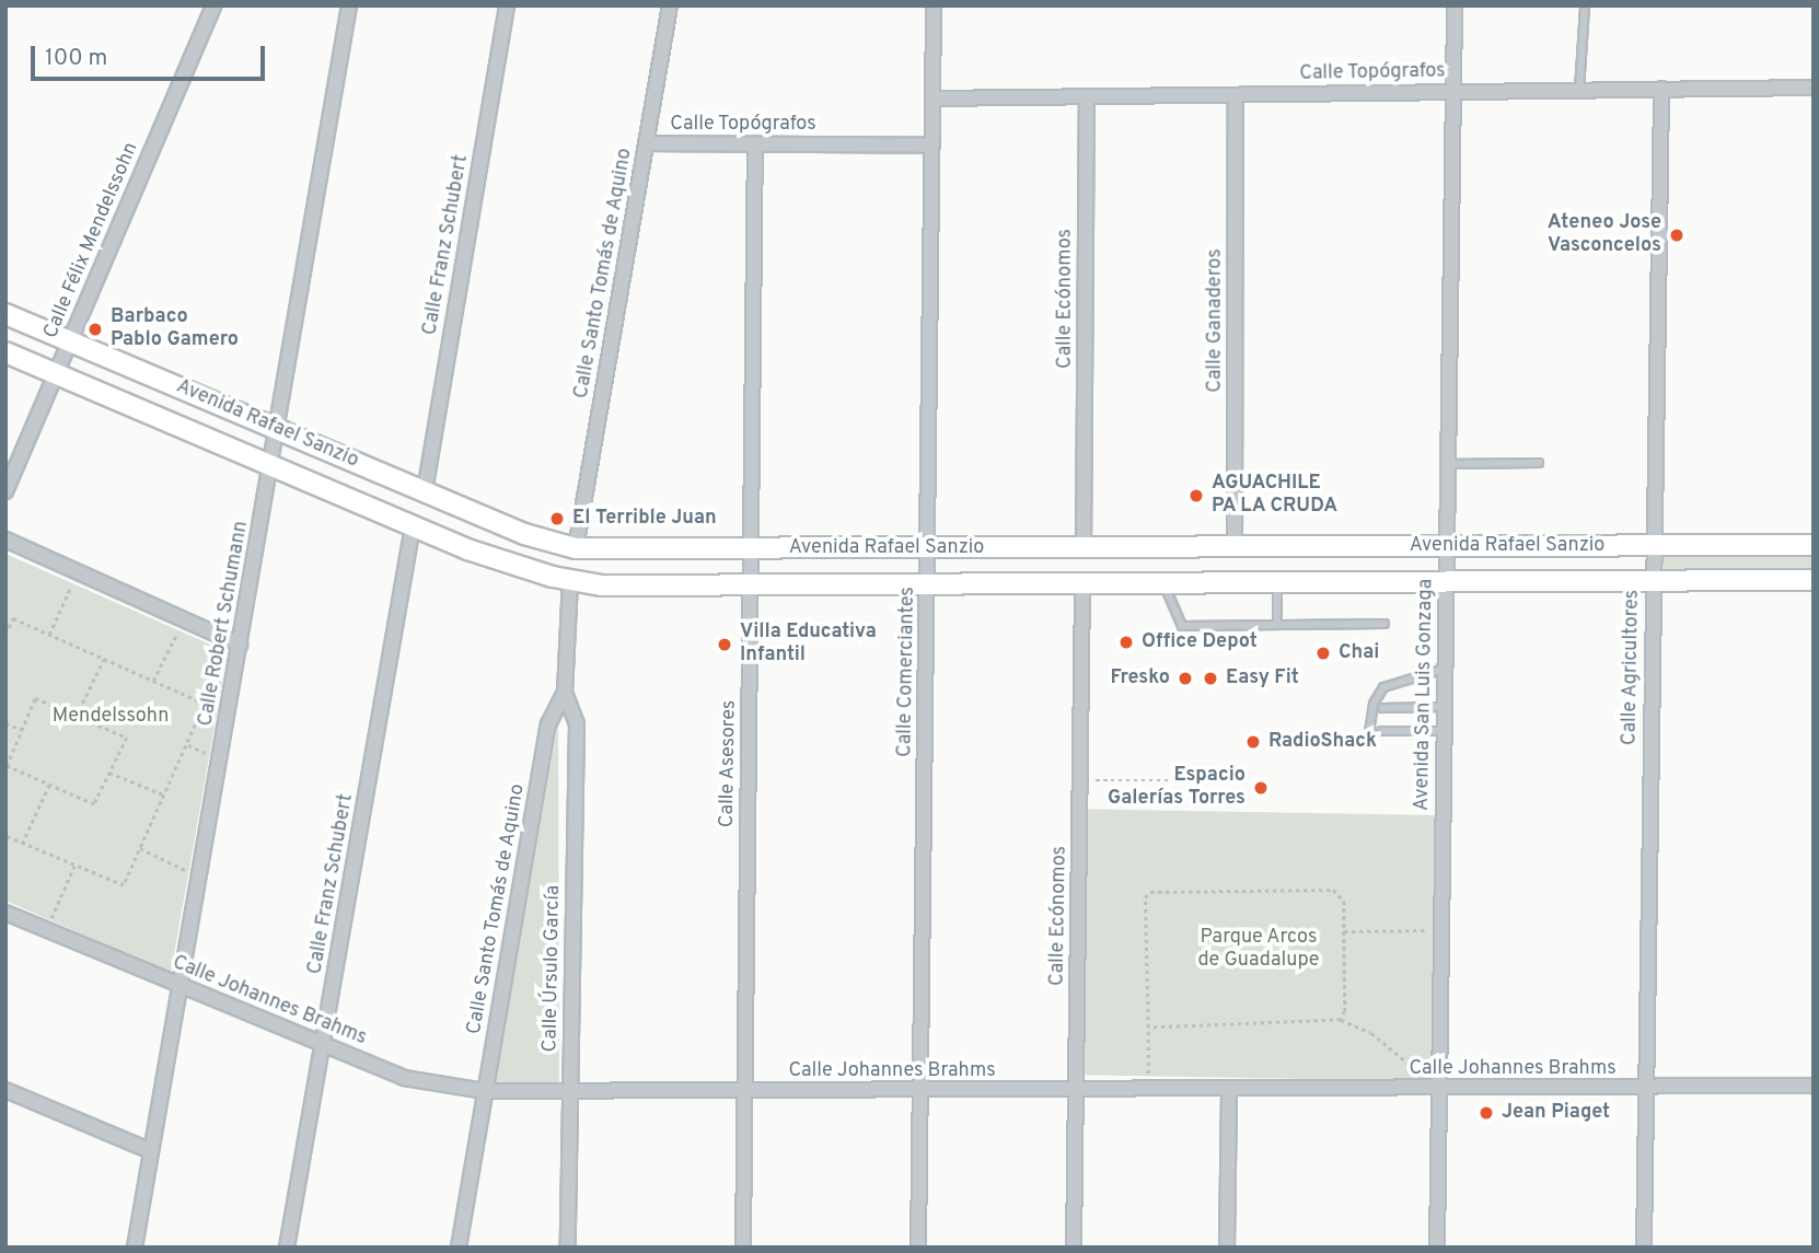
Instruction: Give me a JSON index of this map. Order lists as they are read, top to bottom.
{
  "streets": {
    "main road": ["Avenida Rafael Sanzio"],
    "street": [
      "Calle Topógrafos",
      "Calle Félix Mendelssohn",
      "Calle Franz Schubert",
      "Calle Santo Tomás de Aquino",
      "Calle Ecónomos",
      "Calle Ganaderos",
      "Calle Robert Schumann",
      "Calle Agricultores",
      "Calle Comerciantes",
      "Avenida San Luis Gonzaga",
      "Calle Asesores",
      "Calle Úrsulo García",
      "Calle Johannes Brahms"
    ]
  },
  "crossings": [
    ["Calle Topógrafos", "Calle Santo Tomás de Aquino"],
    ["Calle Topógrafos", "Calle Ecónomos"],
    ["Calle Topógrafos", "Calle Ganaderos"],
    ["Calle Topógrafos", "Calle Agricultores"],
    ["Calle Topógrafos", "Calle Comerciantes"],
    ["Calle Topógrafos", "Avenida San Luis Gonzaga"],
    ["Calle Topógrafos", "Calle Asesores"],
    ["Calle Félix Mendelssohn", "Avenida Rafael Sanzio"],
    ["Calle Franz Schubert", "Avenida Rafael Sanzio"],
    ["Calle Franz Schubert", "Calle Johannes Brahms"],
    ["Calle Santo Tomás de Aquino", "Avenida Rafael Sanzio"],
    ["Calle Santo Tomás de Aquino", "Calle Úrsulo García"],
    ["Calle Santo Tomás de Aquino", "Calle Johannes Brahms"],
    ["Calle Ecónomos", "Avenida Rafael Sanzio"],
    ["Calle Ecónomos", "Calle Johannes Brahms"],
    ["Calle Ganaderos", "Avenida Rafael Sanzio"],
    ["Avenida Rafael Sanzio", "Calle Robert Schumann"],
    ["Avenida Rafael Sanzio", "Calle Agricultores"],
    ["Avenida Rafael Sanzio", "Calle Comerciantes"],
    ["Avenida Rafael Sanzio", "Avenida San Luis Gonzaga"],
    ["Avenida Rafael Sanzio", "Calle Asesores"],
    ["Calle Robert Schumann", "Calle Johannes Brahms"],
    ["Calle Agricultores", "Calle Johannes Brahms"],
    ["Calle Comerciantes", "Calle Johannes Brahms"],
    ["Avenida San Luis Gonzaga", "Calle Johannes Brahms"],
    ["Calle Asesores", "Calle Johannes Brahms"],
    ["Calle Úrsulo García", "Calle Johannes Brahms"]
  ],
  "parks": ["Mendelssohn", "Parque Arcos de Guadalupe"],
  "places": [
    "Ateneo Jose Vasconcelos",
    "Barbaco Pablo Gamero",
    "AGUACHILE PA LA CRUDA",
    "El Terrible Juan",
    "Office Depot",
    "Villa Educativa Infantil",
    "Chai",
    "Fresko",
    "Easy Fit",
    "RadioShack",
    "Espacio Galerías Torres",
    "Jean Piaget"
  ],
  "scale_bar": "100 m"
}
